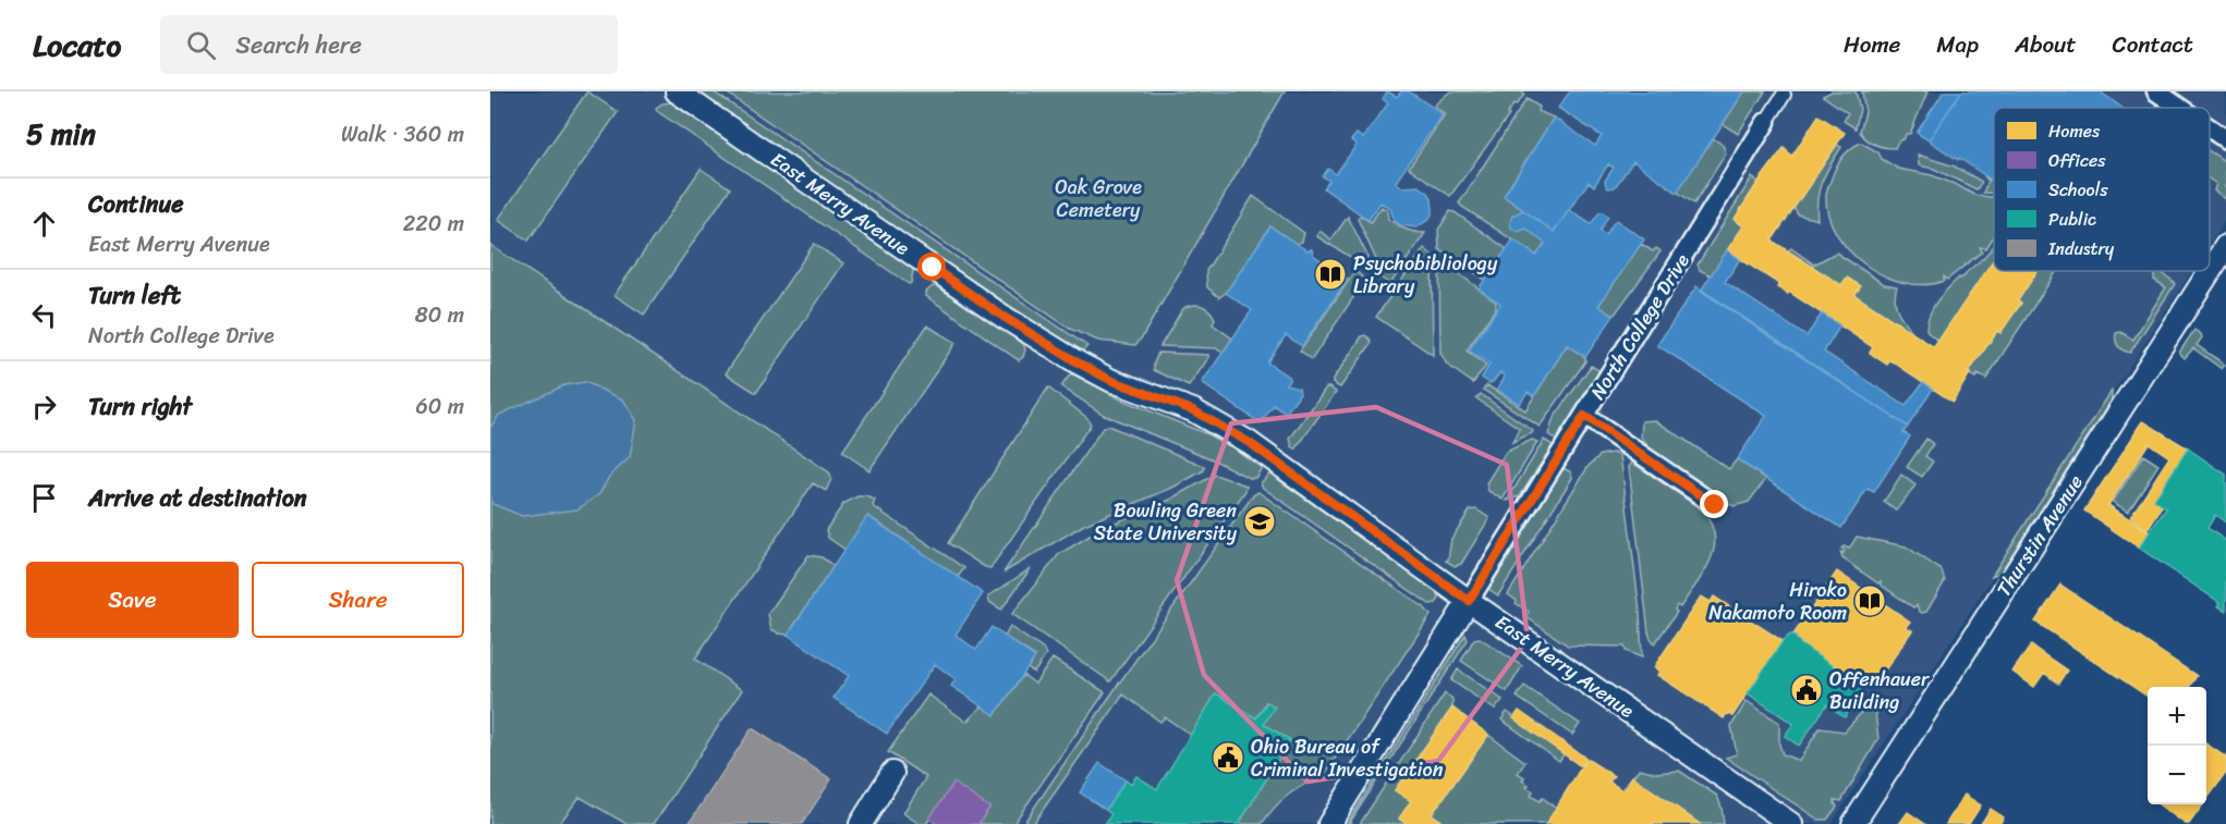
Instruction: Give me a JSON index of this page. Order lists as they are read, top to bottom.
{
  "streets": {
    "street": ["East Merry Avenue", "North College Drive", "Thurstin Avenue"]
  },
  "crossings": [
    ["East Merry Avenue", "North College Drive"]
  ],
  "parks": ["Oak Grove Cemetery"],
  "places": {
    "library": ["Psychobibliology Library", "Hiroko Nakamoto Room"],
    "school or university": ["Bowling Green State University"],
    "public building": ["Offenhauer Building", "Ohio Bureau of Criminal Investigation"]
  },
  "legend": [
    "Homes",
    "Offices",
    "Schools",
    "Public",
    "Industry"
  ],
  "page": {
    "header": "Locato",
    "search": "Search here",
    "nav": [
      "Home",
      "Map",
      "About",
      "Contact"
    ],
    "heading": ["5 min", "Walk · 360 m"],
    "list": [
      ["Continue", "East Merry Avenue", "220 m"],
      ["Turn left", "North College Drive", "80 m"],
      ["Turn right", "60 m"],
      "Arrive at destination"
    ],
    "buttons": ["Save", "Share"],
    "map_buttons": ["+", "−"]
  }
}
